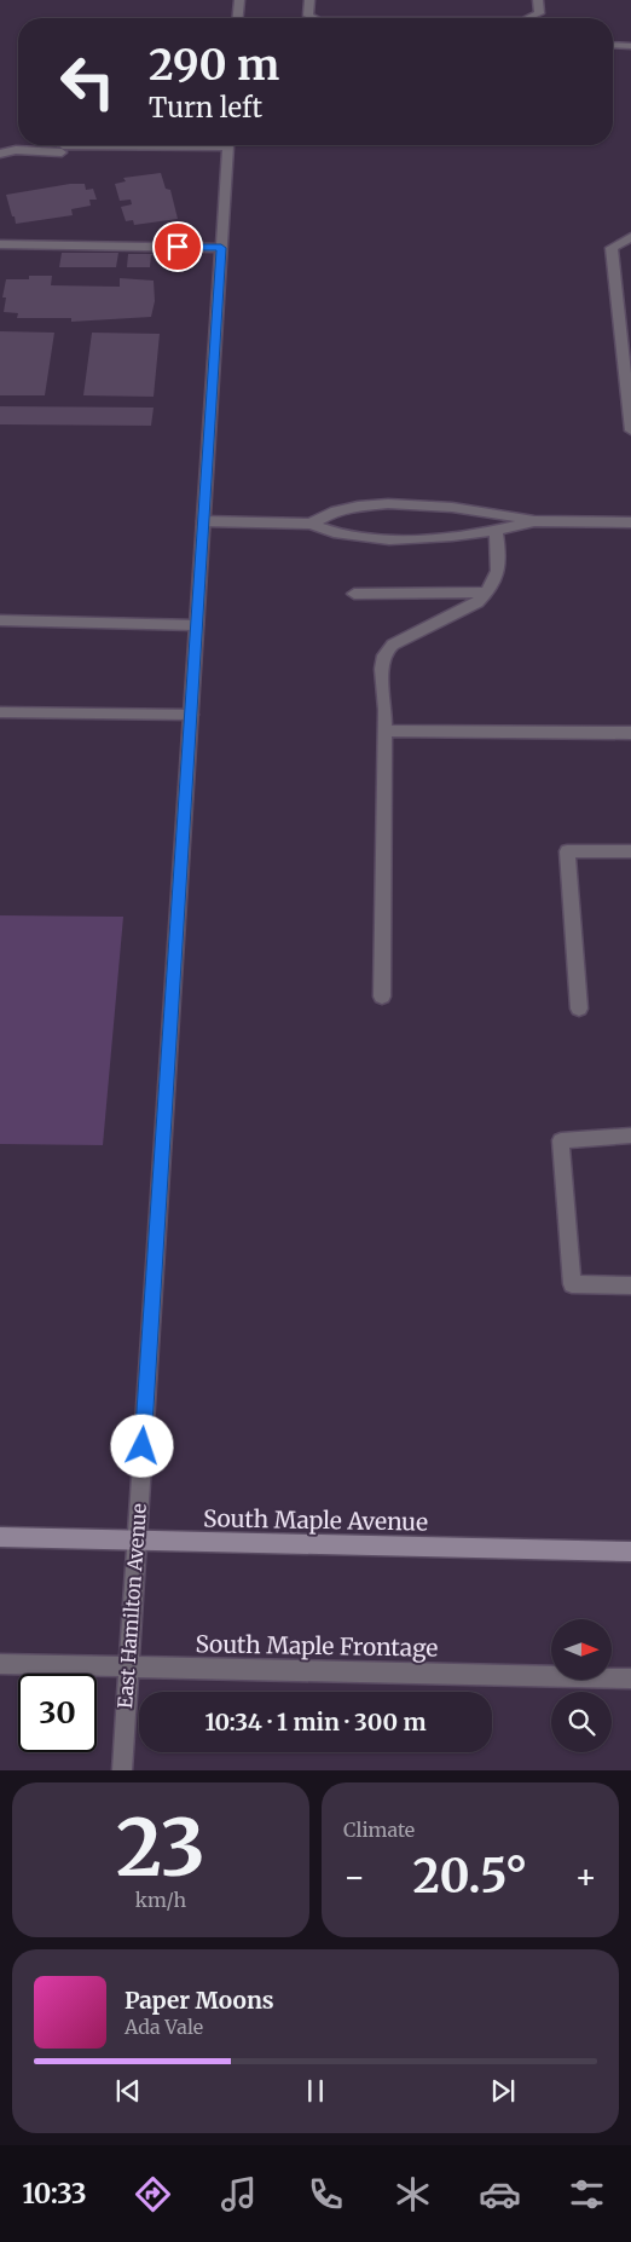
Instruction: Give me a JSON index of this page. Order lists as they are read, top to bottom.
{
  "streets": {
    "main road": ["South Maple Avenue"],
    "street": ["East Hamilton Avenue", "South Maple Frontage"]
  },
  "crossings": [
    ["South Maple Avenue", "East Hamilton Avenue"],
    ["East Hamilton Avenue", "South Maple Frontage"]
  ],
  "north": "right",
  "page": {
    "turn": ["290 m", "Turn left"],
    "limit": "30",
    "trip": "10:34 · 1 min · 300 m",
    "tile": [
      ["23", "km/h"],
      "Climate"
    ],
    "heat": ["−", "20.5°", "+"],
    "song": ["Paper Moons", "Ada Vale"],
    "tabs": "10:33"
  }
}
